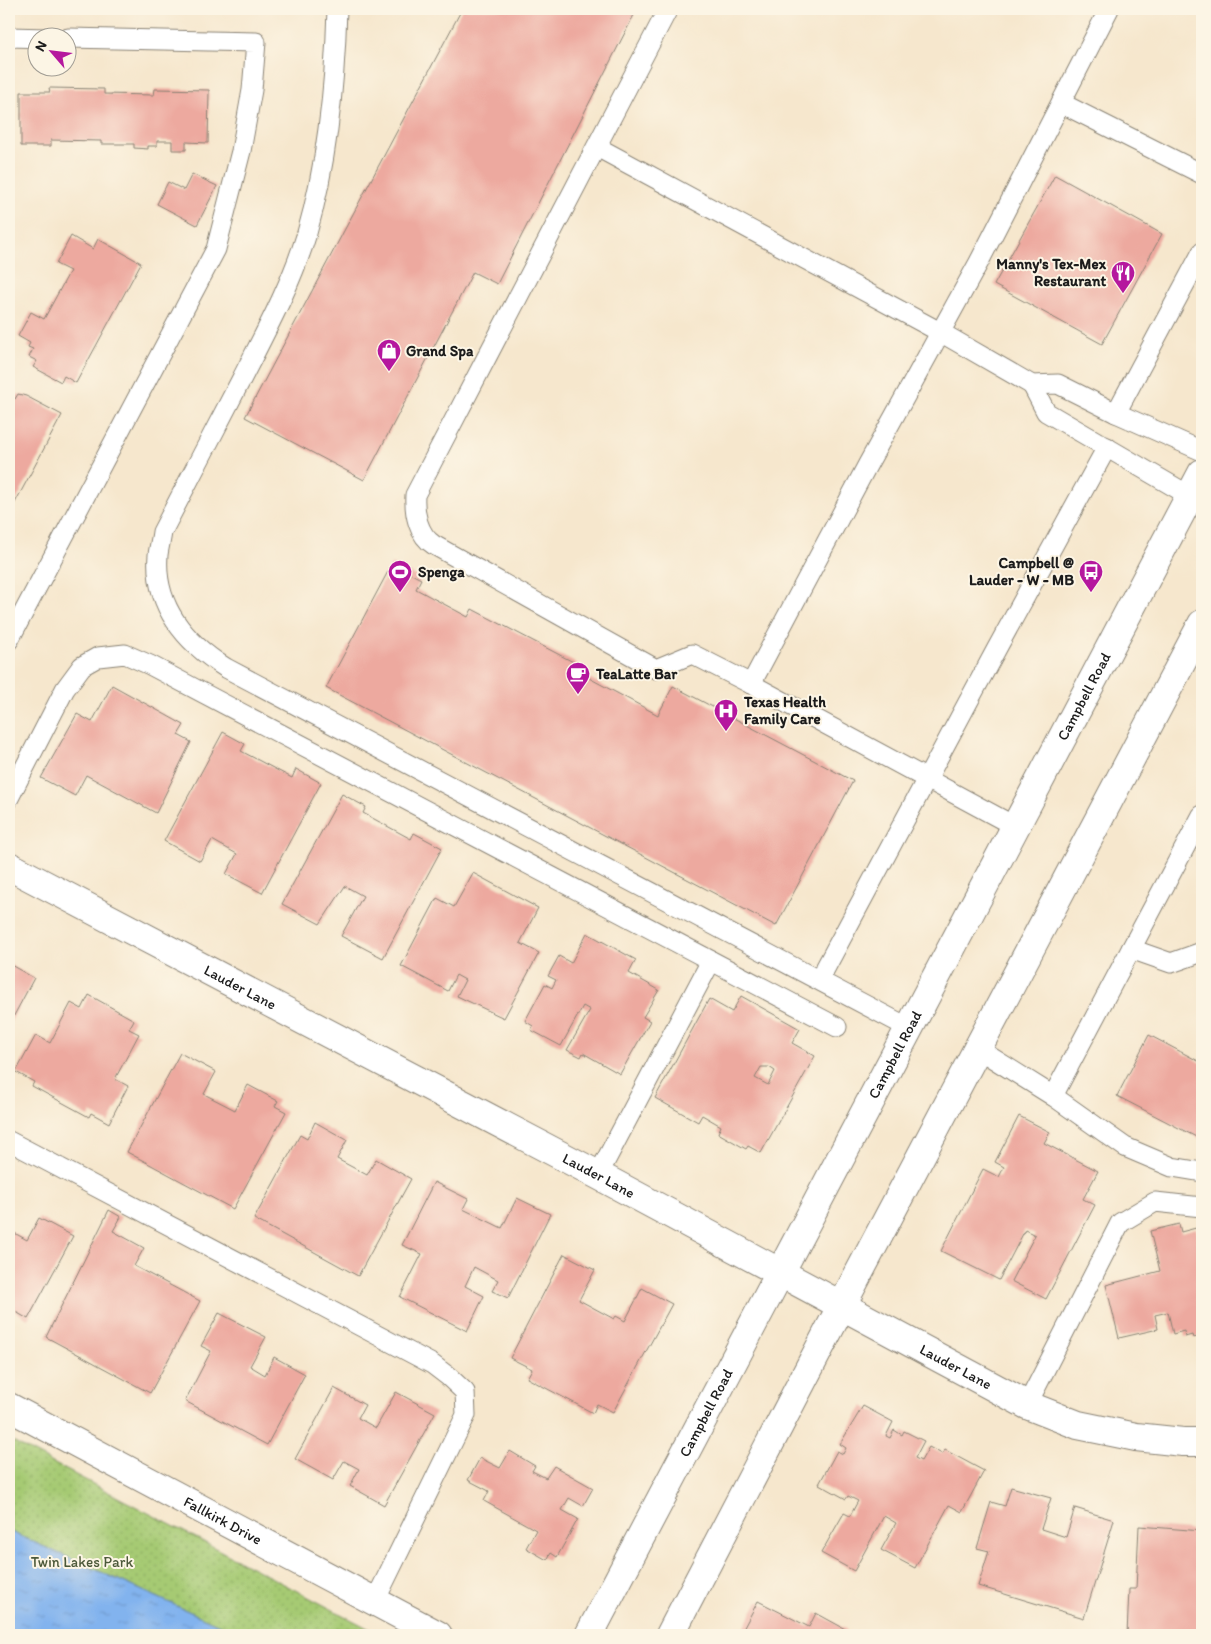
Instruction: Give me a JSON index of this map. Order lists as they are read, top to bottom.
{
  "streets": {
    "main road": ["Campbell Road", "Lauder Lane", "Fallkirk Drive"]
  },
  "crossings": [
    ["Campbell Road", "Lauder Lane"]
  ],
  "parks": ["Twin Lakes Park"],
  "places": {
    "restaurant": ["Manny's Tex-Mex Restaurant"],
    "shop": ["Grand Spa"],
    "sports": ["Spenga"],
    "bus stop": ["Campbell @ Lauder - W - MB"],
    "cafe": ["TeaLatte Bar"],
    "hospital": ["Texas Health Family Care"]
  },
  "north": "top left"
}
